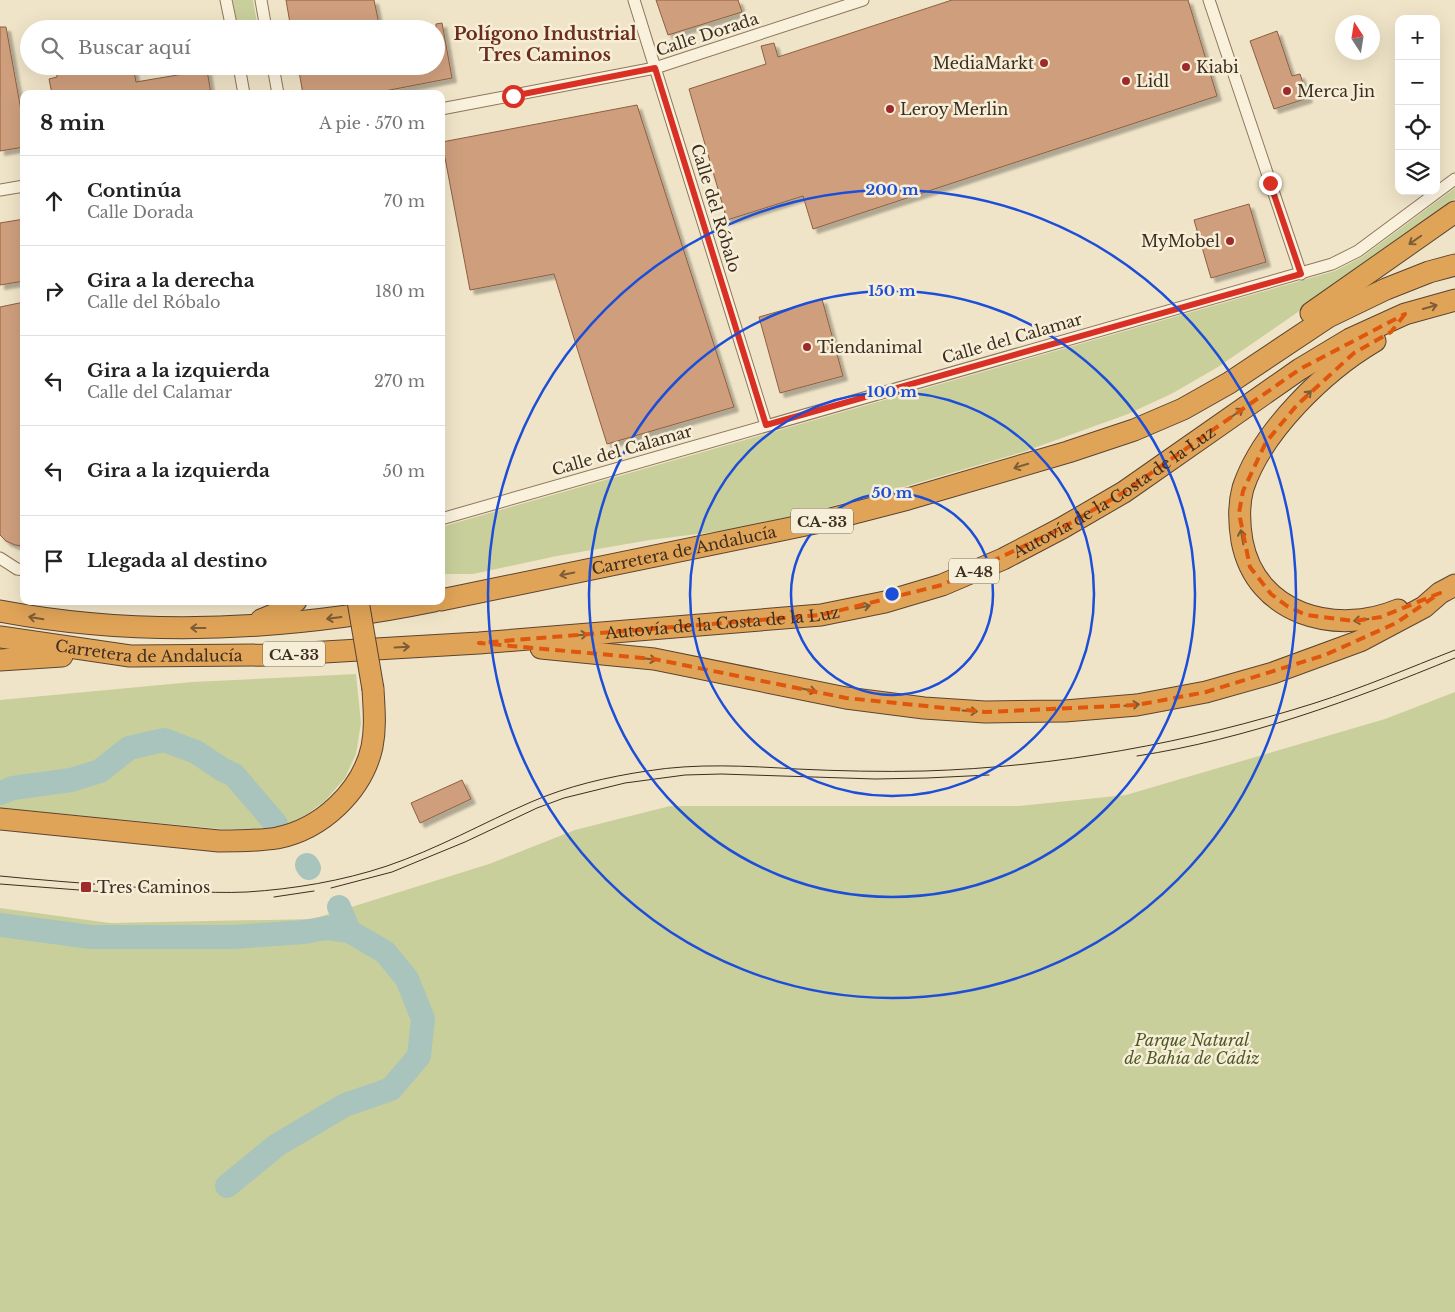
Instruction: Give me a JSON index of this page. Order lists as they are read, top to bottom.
{
  "streets": {
    "highway": [
      "Autovía de la Costa de la Luz",
      "CA-33",
      "Carretera de Andalucía",
      "A-48"
    ],
    "street": ["Calle Dorada", "Calle del Róbalo", "Calle del Calamar"]
  },
  "crossings": [
    ["Calle Dorada", "Calle del Róbalo"],
    ["Calle del Róbalo", "Calle del Calamar"],
    ["Autovía de la Costa de la Luz", "Carretera de Andalucía"]
  ],
  "districts": ["Polígono Industrial Tres Caminos"],
  "parks": ["Parque Natural de Bahía de Cádiz"],
  "places": {
    "other": [
      "MediaMarkt",
      "Kiabi",
      "Lidl",
      "Merca Jin",
      "Leroy Merlin",
      "MyMobel",
      "Tiendanimal"
    ],
    "transit": ["Tres Caminos"]
  },
  "north": "top",
  "page": {
    "map_buttons": ["+", "−"],
    "search": "Buscar aquí",
    "heading": ["8 min", "A pie · 570 m"],
    "list": [
      ["Continúa", "Calle Dorada", "70 m"],
      ["Gira a la derecha", "Calle del Róbalo", "180 m"],
      ["Gira a la izquierda", "Calle del Calamar", "270 m"],
      ["Gira a la izquierda", "50 m"],
      "Llegada al destino"
    ]
  },
  "rings": [
    "200 m",
    "150 m",
    "100 m",
    "50 m"
  ]
}
